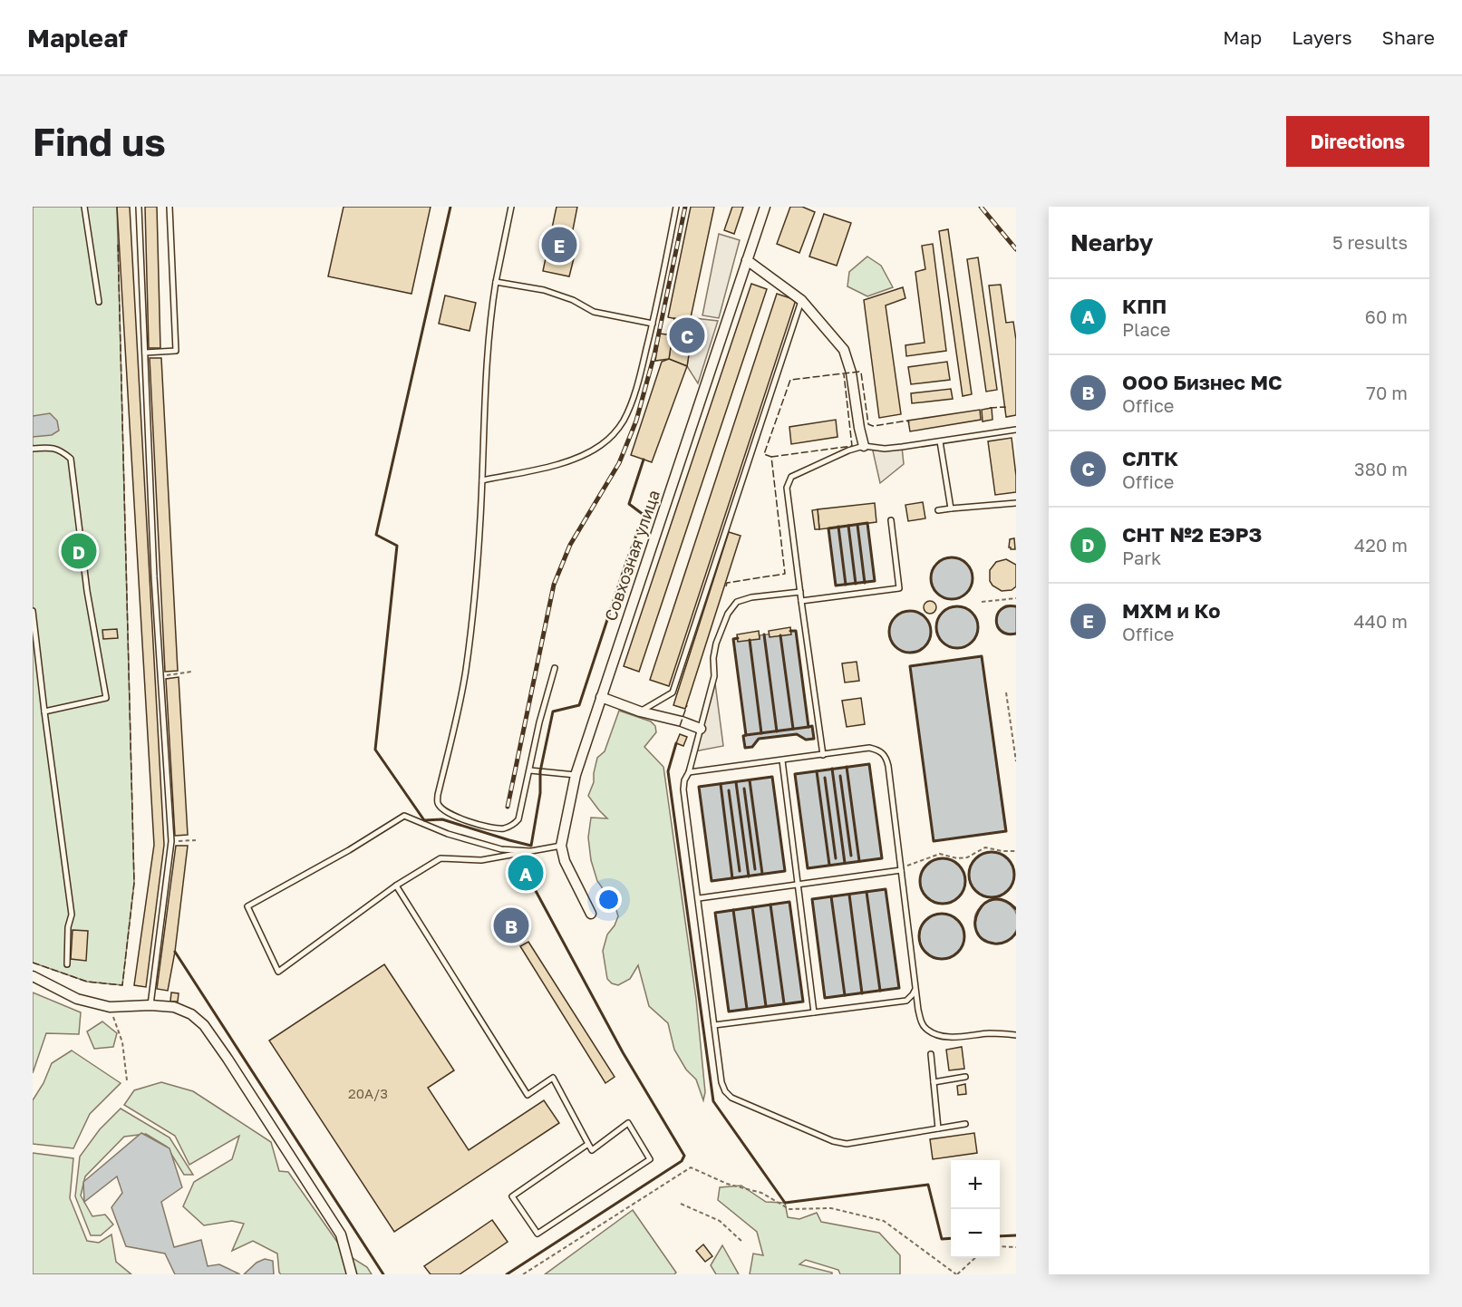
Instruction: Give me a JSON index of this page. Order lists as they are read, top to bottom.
{
  "streets": {
    "street": ["Совхозная улица"]
  },
  "house_numbers": ["20А/3"],
  "page": {
    "header": "Mapleaf",
    "nav": ["Map", "Layers", "Share"],
    "buttons": "Directions",
    "title": "Find us",
    "heading": ["Nearby", "5 results"],
    "pins": [
      "E",
      "C",
      "D",
      "A",
      "B"
    ],
    "list": [
      {
        "mark": "A",
        "name": "КПП",
        "note": "Place",
        "value": "60 m"
      },
      {
        "mark": "B",
        "name": "ООО Бизнес МС",
        "note": "Office",
        "value": "70 m"
      },
      {
        "mark": "C",
        "name": "СЛТК",
        "note": "Office",
        "value": "380 m"
      },
      {
        "mark": "D",
        "name": "СНТ №2 ЕЭРЗ",
        "note": "Park",
        "value": "420 m"
      },
      {
        "mark": "E",
        "name": "МХМ и Ко",
        "note": "Office",
        "value": "440 m"
      }
    ],
    "map_buttons": ["+", "−"]
  }
}
